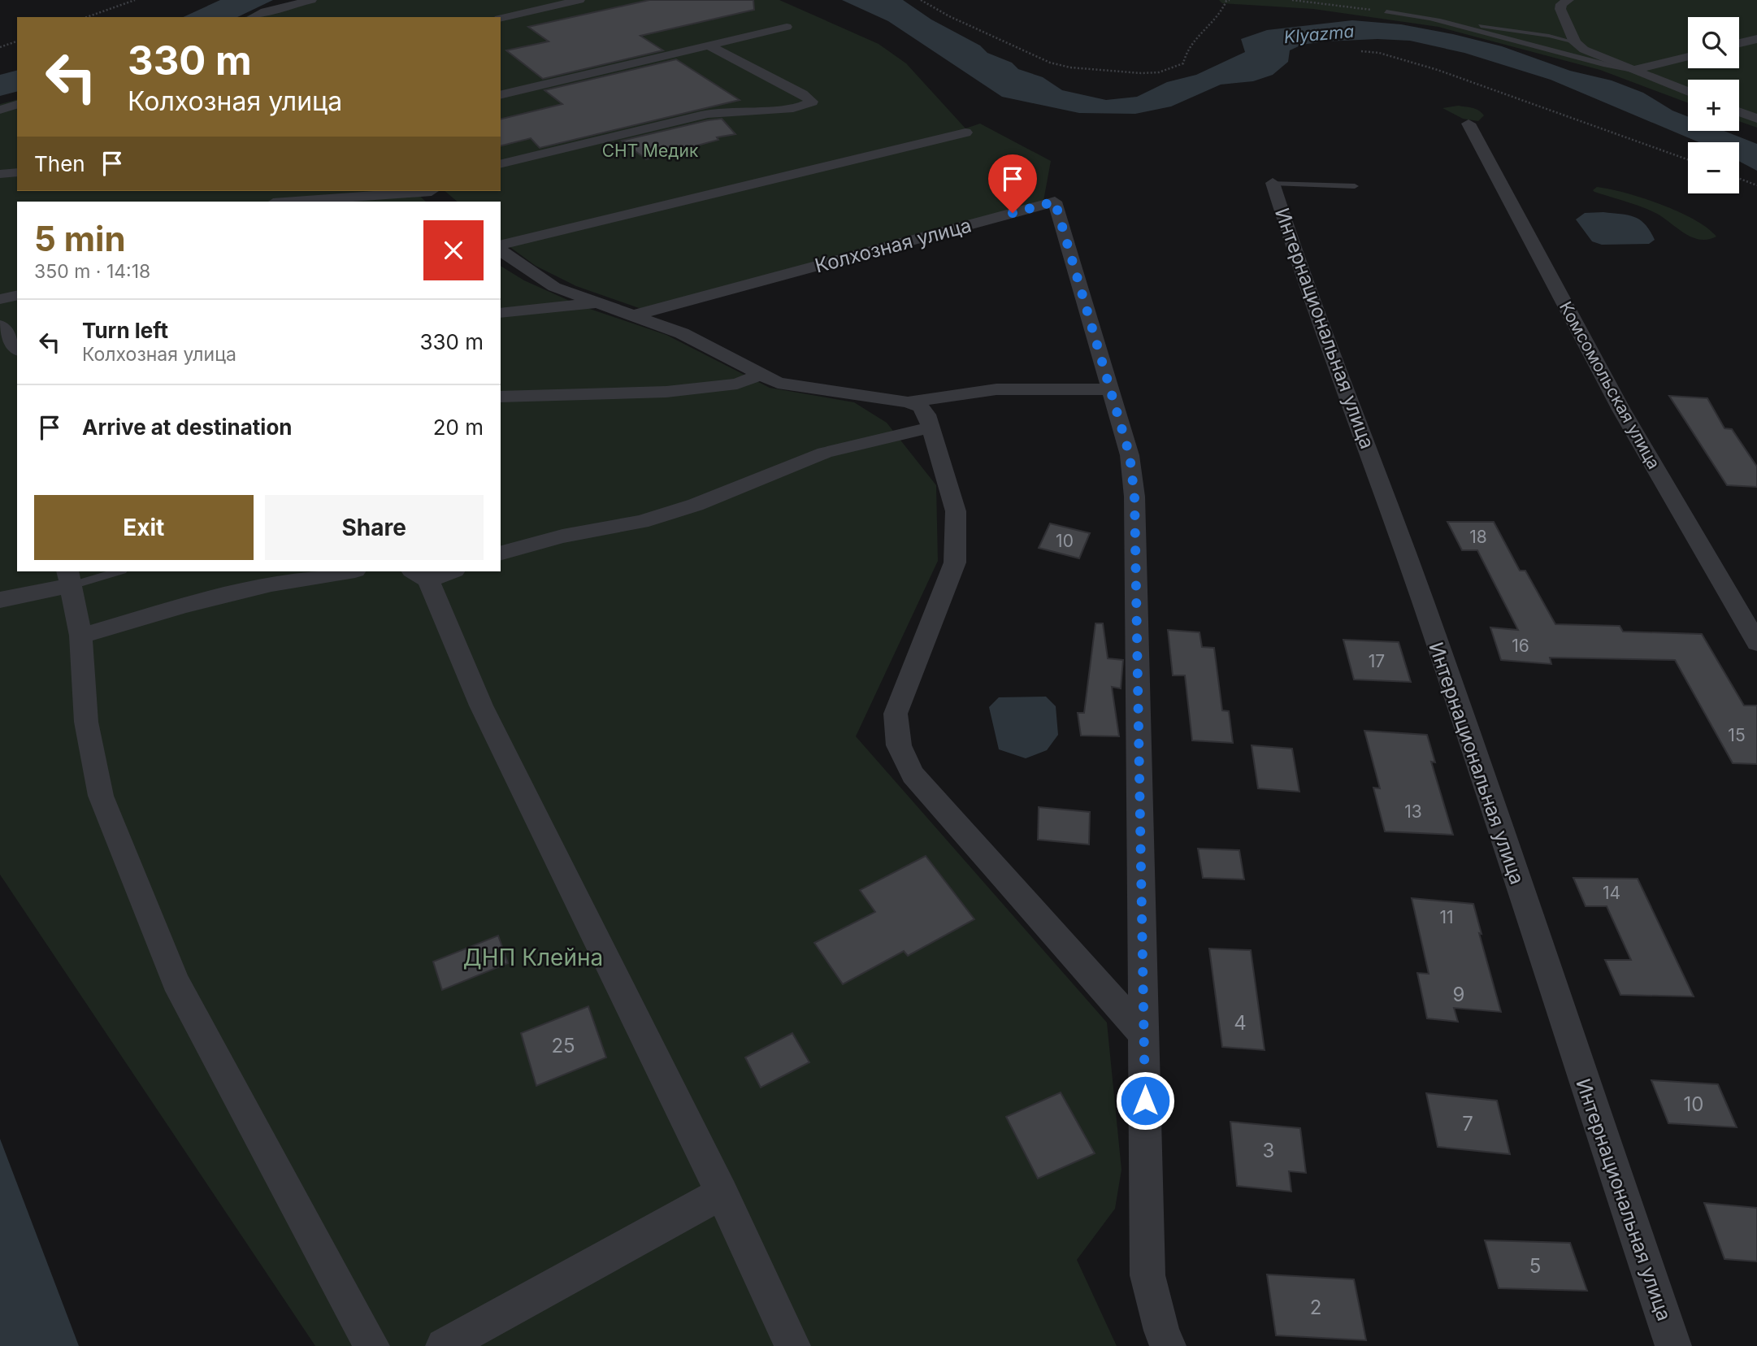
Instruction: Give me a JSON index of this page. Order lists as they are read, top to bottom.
{
  "streets": {
    "street": ["Колхозная улица", "Интернациональная улица", "Комсомольская улица"]
  },
  "water": ["Klyazma"],
  "parks": ["СНТ Медик", "ДНП Клейна"],
  "house_numbers": [
    "18",
    "10",
    "16",
    "17",
    "15",
    "13",
    "14",
    "11",
    "9",
    "4",
    "25",
    "10",
    "7",
    "3",
    "5",
    "2"
  ],
  "page": {
    "map_buttons": ["+", "−"],
    "turn": ["330 m", "Колхозная улица"],
    "then": "Then",
    "heading": ["5 min", "350 m · 14:18"],
    "list": [
      {
        "name": "Turn left",
        "note": "Колхозная улица",
        "value": "330 m"
      },
      {
        "name": "Arrive at destination",
        "value": "20 m"
      }
    ],
    "buttons": ["Exit", "Share"]
  }
}
